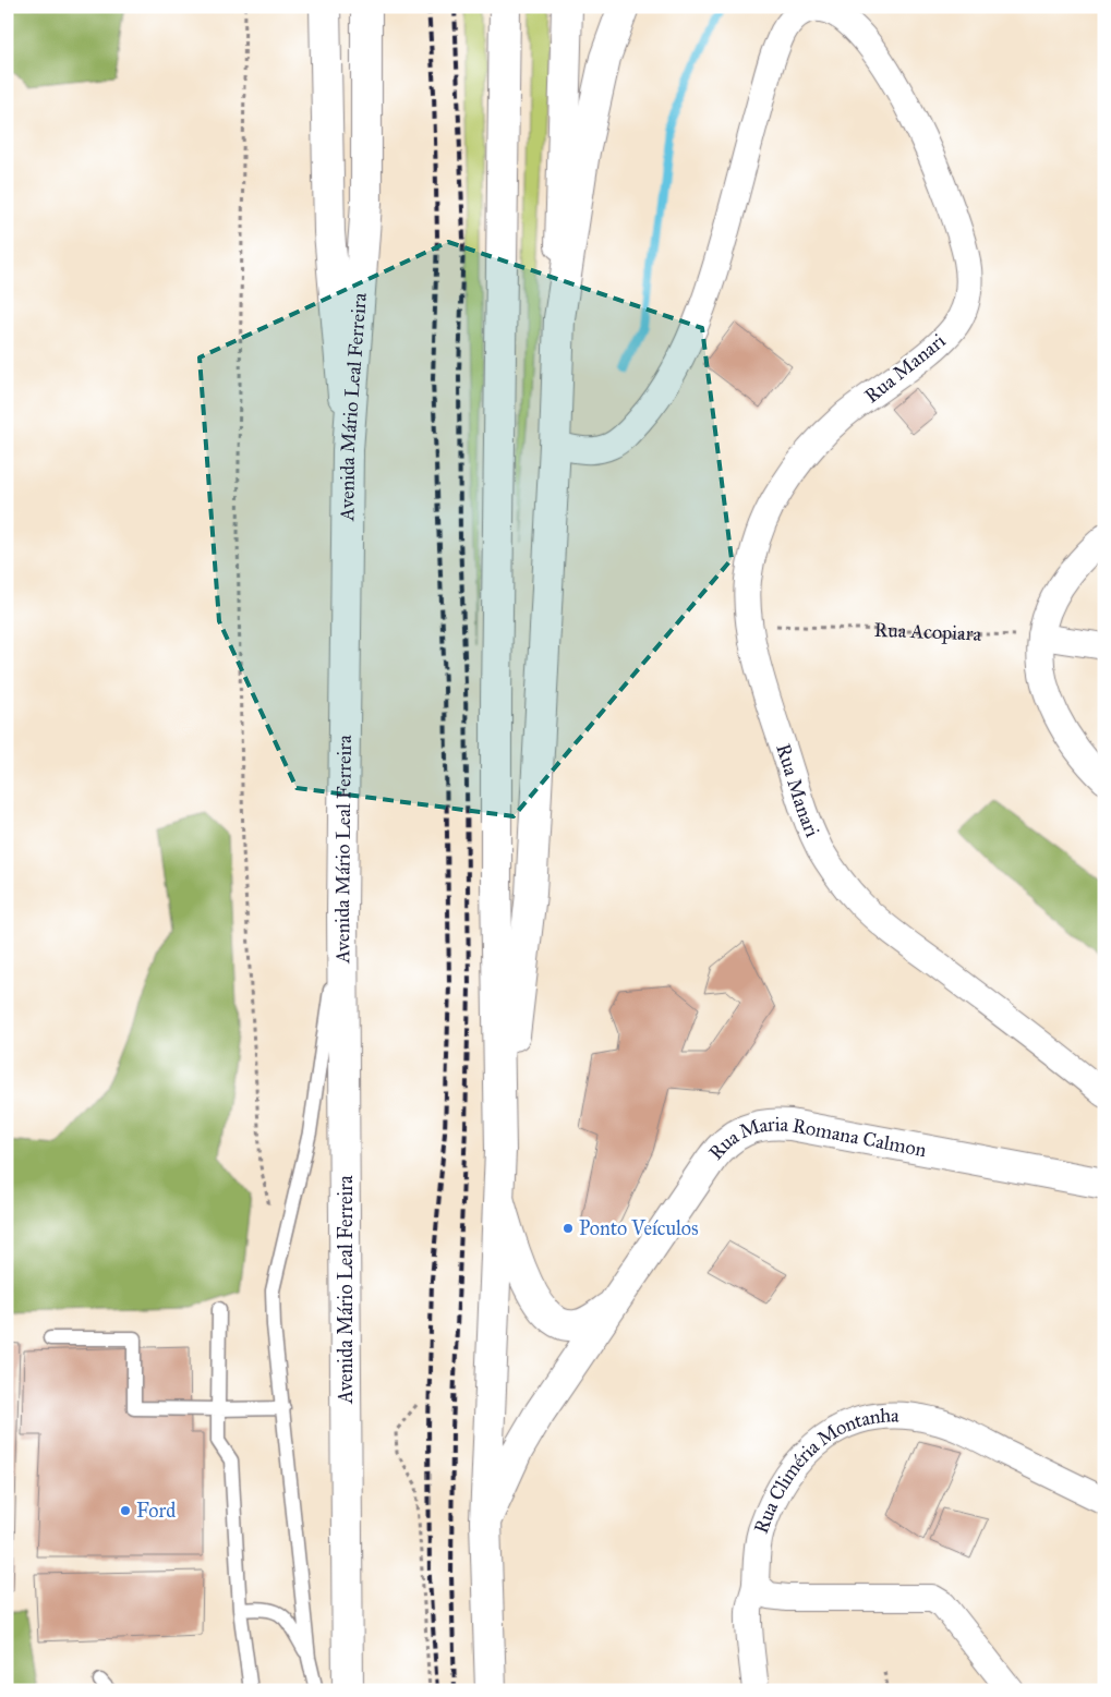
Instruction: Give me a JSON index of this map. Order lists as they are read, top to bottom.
{
  "streets": {
    "main road": ["Avenida Mário Leal Ferreira", "Rua Maria Romana Calmon"],
    "street": ["Rua Manari", "Rua Climéria Montanha"],
    "path": ["Rua Acopiara"]
  },
  "crossings": [
    ["Rua Manari", "Rua Acopiara"]
  ],
  "places": ["Ponto Veículos", "Ford"]
}
